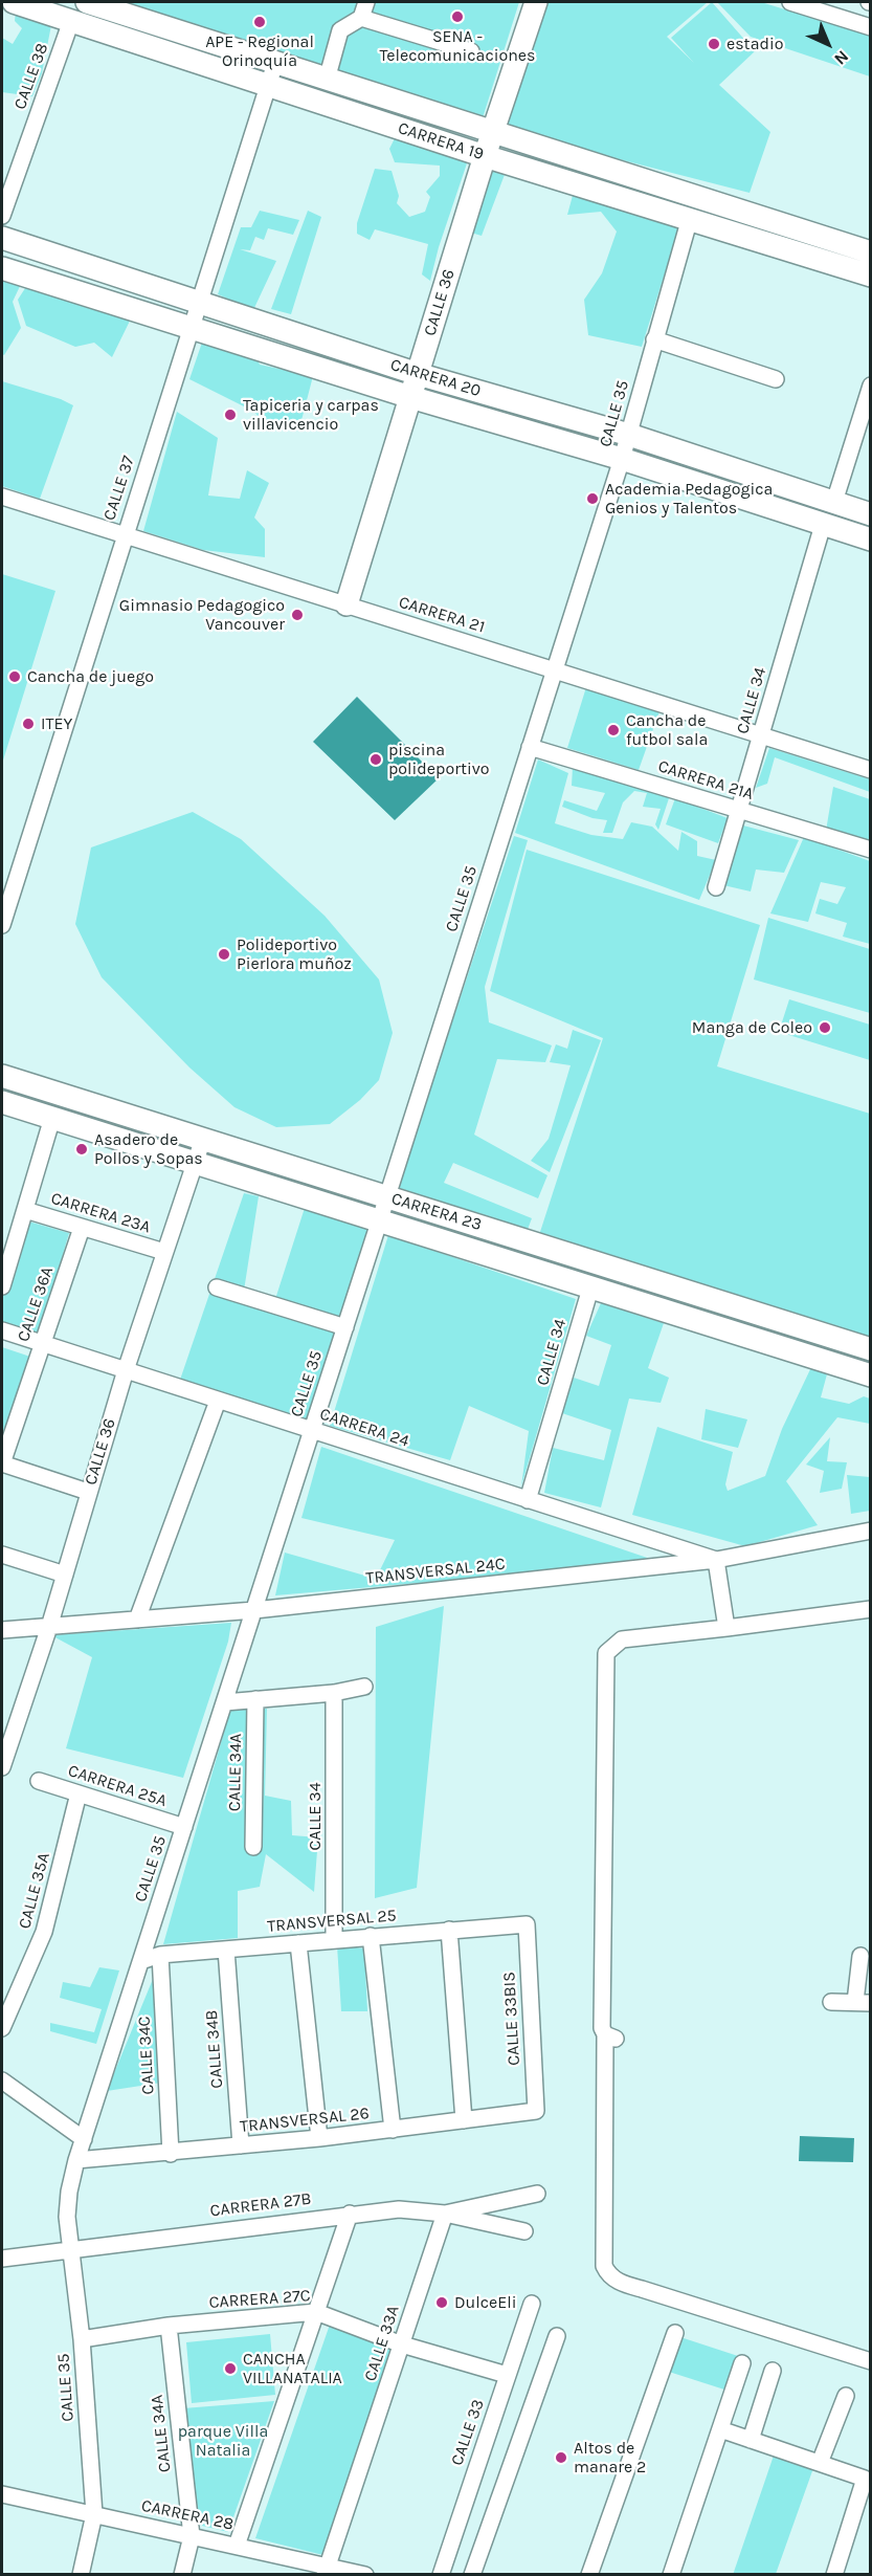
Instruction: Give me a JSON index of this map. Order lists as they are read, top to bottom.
{
  "streets": {
    "main road": [
      "CARRERA 19",
      "CALLE 36",
      "CARRERA 20",
      "CARRERA 23"
    ],
    "street": [
      "CALLE 38",
      "CALLE 35",
      "CALLE 37",
      "CARRERA 21",
      "CALLE 34",
      "CARRERA 21A",
      "CARRERA 23A",
      "CALLE 36A",
      "CARRERA 24",
      "TRANSVERSAL 24C",
      "CALLE 34A",
      "CARRERA 25A",
      "CALLE 35A",
      "TRANSVERSAL 25",
      "CALLE 33BIS",
      "CALLE 34B",
      "CALLE 34C",
      "TRANSVERSAL 26",
      "CARRERA 27B",
      "CARRERA 27C",
      "CALLE 33A",
      "CALLE 33",
      "CARRERA 28"
    ]
  },
  "crossings": [
    ["CALLE 38", "CARRERA 19"],
    ["CARRERA 19", "CALLE 36"],
    ["CARRERA 19", "CALLE 35"],
    ["CARRERA 19", "CALLE 37"],
    ["CALLE 36", "CARRERA 20"],
    ["CALLE 36", "CARRERA 21"],
    ["CALLE 36", "CARRERA 23"],
    ["CALLE 36", "CARRERA 23A"],
    ["CALLE 36", "CARRERA 24"],
    ["CALLE 36", "TRANSVERSAL 24C"],
    ["CARRERA 20", "CALLE 35"],
    ["CARRERA 20", "CALLE 37"],
    ["CARRERA 20", "CALLE 34"],
    ["CALLE 35", "CARRERA 21"],
    ["CALLE 35", "CARRERA 21A"],
    ["CALLE 35", "CARRERA 23"],
    ["CALLE 35", "CARRERA 24"],
    ["CALLE 35", "TRANSVERSAL 24C"],
    ["CALLE 35", "CARRERA 25A"],
    ["CALLE 35", "TRANSVERSAL 25"],
    ["CALLE 35", "TRANSVERSAL 26"],
    ["CALLE 35", "CARRERA 27B"],
    ["CALLE 35", "CARRERA 27C"],
    ["CALLE 35", "CARRERA 28"],
    ["CALLE 37", "CARRERA 21"],
    ["CARRERA 21", "CALLE 34"],
    ["CALLE 34", "CARRERA 21A"],
    ["CALLE 34", "CARRERA 23"],
    ["CALLE 34", "CARRERA 24"],
    ["CALLE 34", "TRANSVERSAL 25"],
    ["CARRERA 23A", "CALLE 36A"],
    ["CALLE 36A", "CARRERA 24"],
    ["CARRERA 24", "TRANSVERSAL 24C"],
    ["CALLE 34A", "CARRERA 27C"],
    ["CALLE 34A", "CARRERA 28"],
    ["CARRERA 25A", "CALLE 35A"],
    ["TRANSVERSAL 25", "CALLE 33BIS"],
    ["TRANSVERSAL 25", "CALLE 34B"],
    ["TRANSVERSAL 25", "CALLE 34C"],
    ["CALLE 33BIS", "TRANSVERSAL 26"],
    ["CALLE 34B", "TRANSVERSAL 26"],
    ["CALLE 34C", "TRANSVERSAL 26"],
    ["CARRERA 27B", "CALLE 33A"],
    ["CARRERA 27C", "CALLE 33A"],
    ["CARRERA 27C", "CALLE 33"],
    ["CALLE 33A", "CARRERA 28"]
  ],
  "parks": ["parque Villa Natalia"],
  "places": [
    "SENA - Telecomunicaciones",
    "APE - Regional Orinoquía",
    "estadio",
    "Tapiceria y carpas villavicencio",
    "Academia Pedagogica Genios y Talentos",
    "Gimnasio Pedagogico Vancouver",
    "Cancha de juego",
    "ITEY",
    "Cancha de futbol sala",
    "piscina polideportivo",
    "Polideportivo Pierlora muñoz",
    "Manga de Coleo",
    "Asadero de Pollos y Sopas",
    "DulceEli",
    "CANCHA VILLANATALIA",
    "Altos de manare 2"
  ],
  "north": "bottom right"
}
